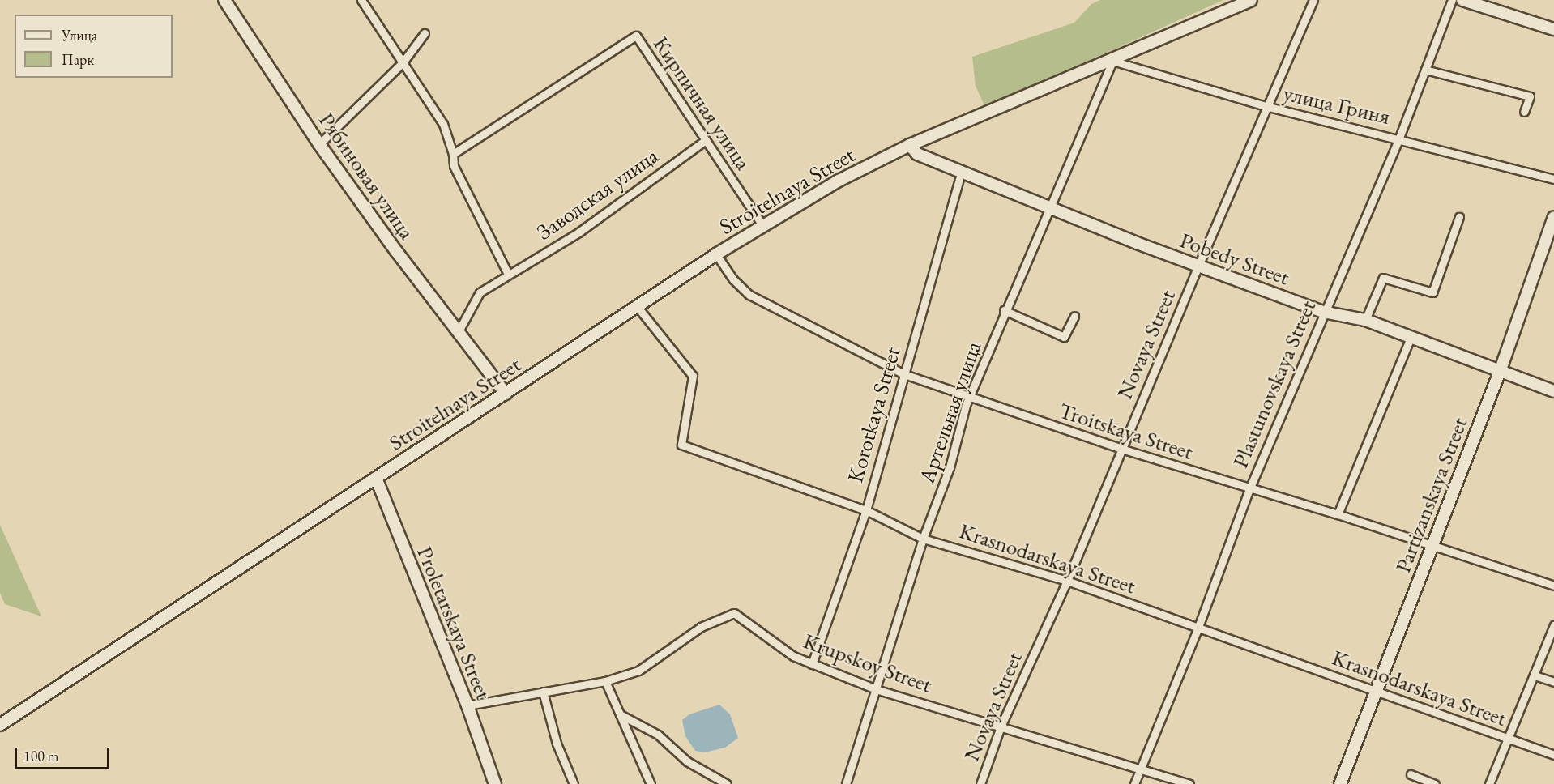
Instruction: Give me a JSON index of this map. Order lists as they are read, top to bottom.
{
  "streets": {
    "street": [
      "Кирпичная улица",
      "улица Гриня",
      "Рябиновая улица",
      "Stroitelnaya Street",
      "Заводская улица",
      "Pobedy Street",
      "Novaya Street",
      "Plastunovskaya Street",
      "Артельная улица",
      "Korotkaya Street",
      "Troitskaya Street",
      "Partizanskaya Street",
      "Krasnodarskaya Street",
      "Proletarskaya Street",
      "Krupskoy Street"
    ]
  },
  "crossings": [
    ["Кирпичная улица", "Stroitelnaya Street"],
    ["Кирпичная улица", "Заводская улица"],
    ["улица Гриня", "Stroitelnaya Street"],
    ["улица Гриня", "Novaya Street"],
    ["улица Гриня", "Plastunovskaya Street"],
    ["улица Гриня", "Артельная улица"],
    ["Рябиновая улица", "Stroitelnaya Street"],
    ["Рябиновая улица", "Заводская улица"],
    ["Stroitelnaya Street", "Pobedy Street"],
    ["Stroitelnaya Street", "Артельная улица"],
    ["Stroitelnaya Street", "Troitskaya Street"],
    ["Stroitelnaya Street", "Krasnodarskaya Street"],
    ["Stroitelnaya Street", "Proletarskaya Street"],
    ["Pobedy Street", "Novaya Street"],
    ["Pobedy Street", "Plastunovskaya Street"],
    ["Pobedy Street", "Артельная улица"],
    ["Pobedy Street", "Korotkaya Street"],
    ["Pobedy Street", "Partizanskaya Street"],
    ["Novaya Street", "Troitskaya Street"],
    ["Novaya Street", "Krasnodarskaya Street"],
    ["Novaya Street", "Krupskoy Street"],
    ["Plastunovskaya Street", "Troitskaya Street"],
    ["Plastunovskaya Street", "Krasnodarskaya Street"],
    ["Plastunovskaya Street", "Krupskoy Street"],
    ["Артельная улица", "Troitskaya Street"],
    ["Артельная улица", "Krasnodarskaya Street"],
    ["Артельная улица", "Krupskoy Street"],
    ["Korotkaya Street", "Troitskaya Street"],
    ["Korotkaya Street", "Krasnodarskaya Street"],
    ["Korotkaya Street", "Krupskoy Street"],
    ["Troitskaya Street", "Partizanskaya Street"],
    ["Partizanskaya Street", "Krasnodarskaya Street"],
    ["Proletarskaya Street", "Krupskoy Street"]
  ],
  "legend": ["Улица", "Парк"],
  "scale_bar": "100 m"
}
